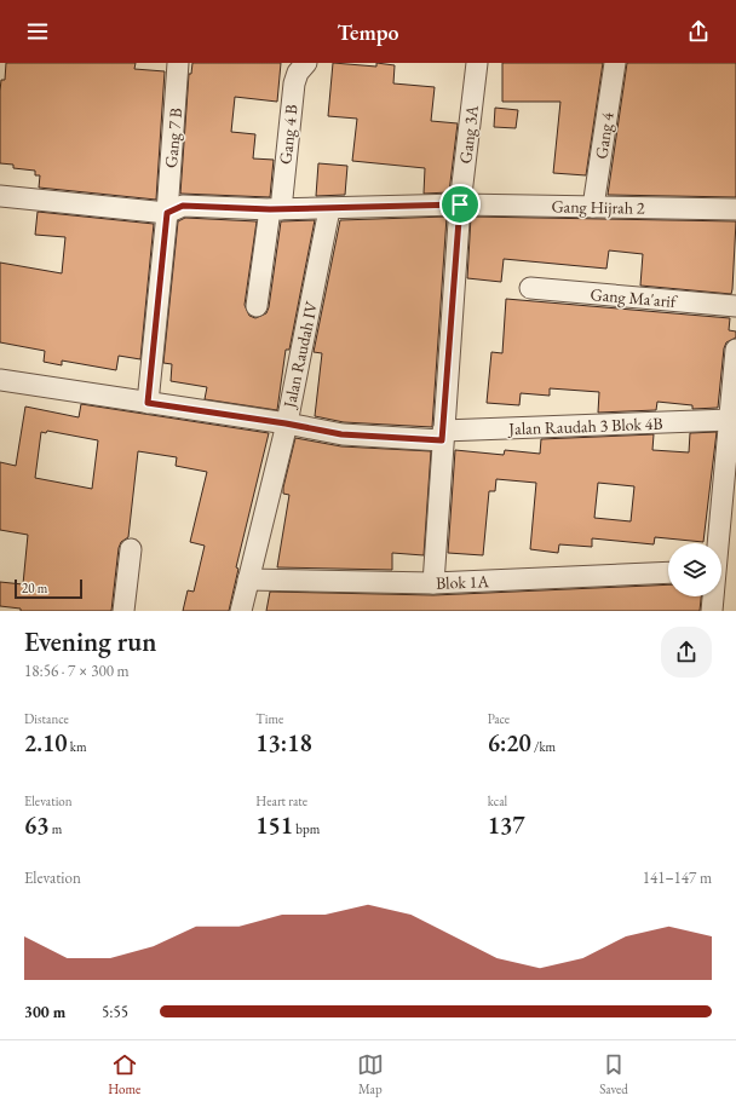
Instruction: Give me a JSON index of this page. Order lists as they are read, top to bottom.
{
  "streets": {
    "street": [
      "Gang 4 B",
      "Gang 3A",
      "Gang 4",
      "Gang 7 B",
      "Gang Hijrah 2",
      "Gang Ma'arif",
      "Jalan Raudah IV",
      "Jalan Raudah 3 Blok 4B",
      "Blok 1A"
    ]
  },
  "crossings": [
    ["Gang 4 B", "Gang Hijrah 2"],
    ["Gang 3A", "Gang Hijrah 2"],
    ["Gang 3A", "Jalan Raudah 3 Blok 4B"],
    ["Gang 3A", "Blok 1A"],
    ["Gang 4", "Gang Hijrah 2"],
    ["Gang 7 B", "Gang Hijrah 2"],
    ["Gang 7 B", "Jalan Raudah 3 Blok 4B"],
    ["Gang Hijrah 2", "Jalan Raudah IV"],
    ["Jalan Raudah IV", "Jalan Raudah 3 Blok 4B"],
    ["Jalan Raudah IV", "Blok 1A"]
  ],
  "scale_bar": "20 m",
  "page": {
    "header": "Tempo",
    "scale": "20 m",
    "heading": ["Evening run", "18:56 · 7 × 300 m"],
    "stats": [
      ["Distance", "2.10 km"],
      ["Time", "13:18"],
      ["Pace", "6:20 /km"],
      ["Elevation", "63 m"],
      ["Heart rate", "151 bpm"],
      ["kcal", "137"]
    ],
    "chart": ["Elevation", "141–147 m"],
    "list": [
      {
        "name": "300 m",
        "note": "5:55"
      }
    ],
    "tabs": ["Home", "Map", "Saved"]
  }
}
